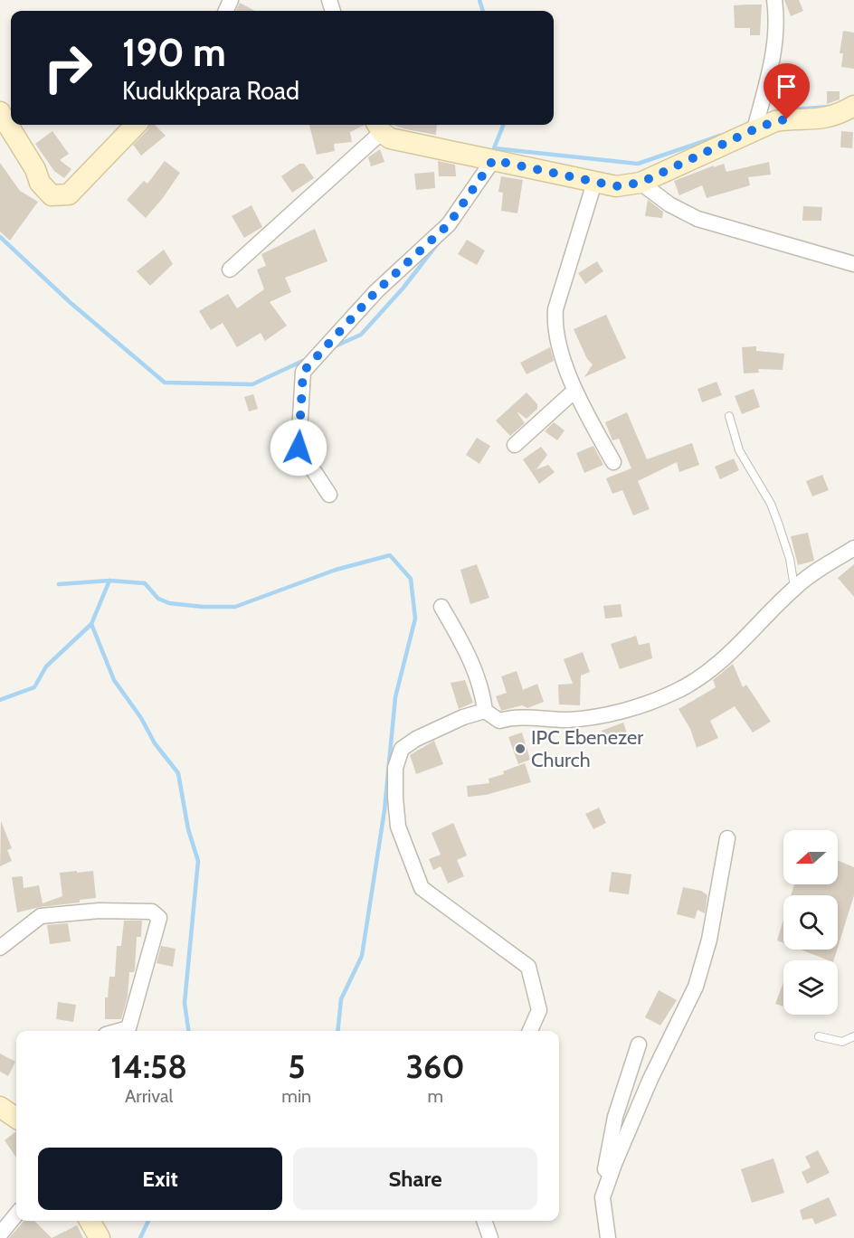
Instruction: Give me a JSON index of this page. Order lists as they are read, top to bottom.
{
  "places": ["IPC Ebenezer Church"],
  "north": "left",
  "page": {
    "turn": ["190 m", "Kudukkpara Road"],
    "eta": [
      "14:58",
      "Arrival",
      "5",
      "min",
      "360",
      "m"
    ],
    "buttons": ["Exit", "Share"]
  }
}
